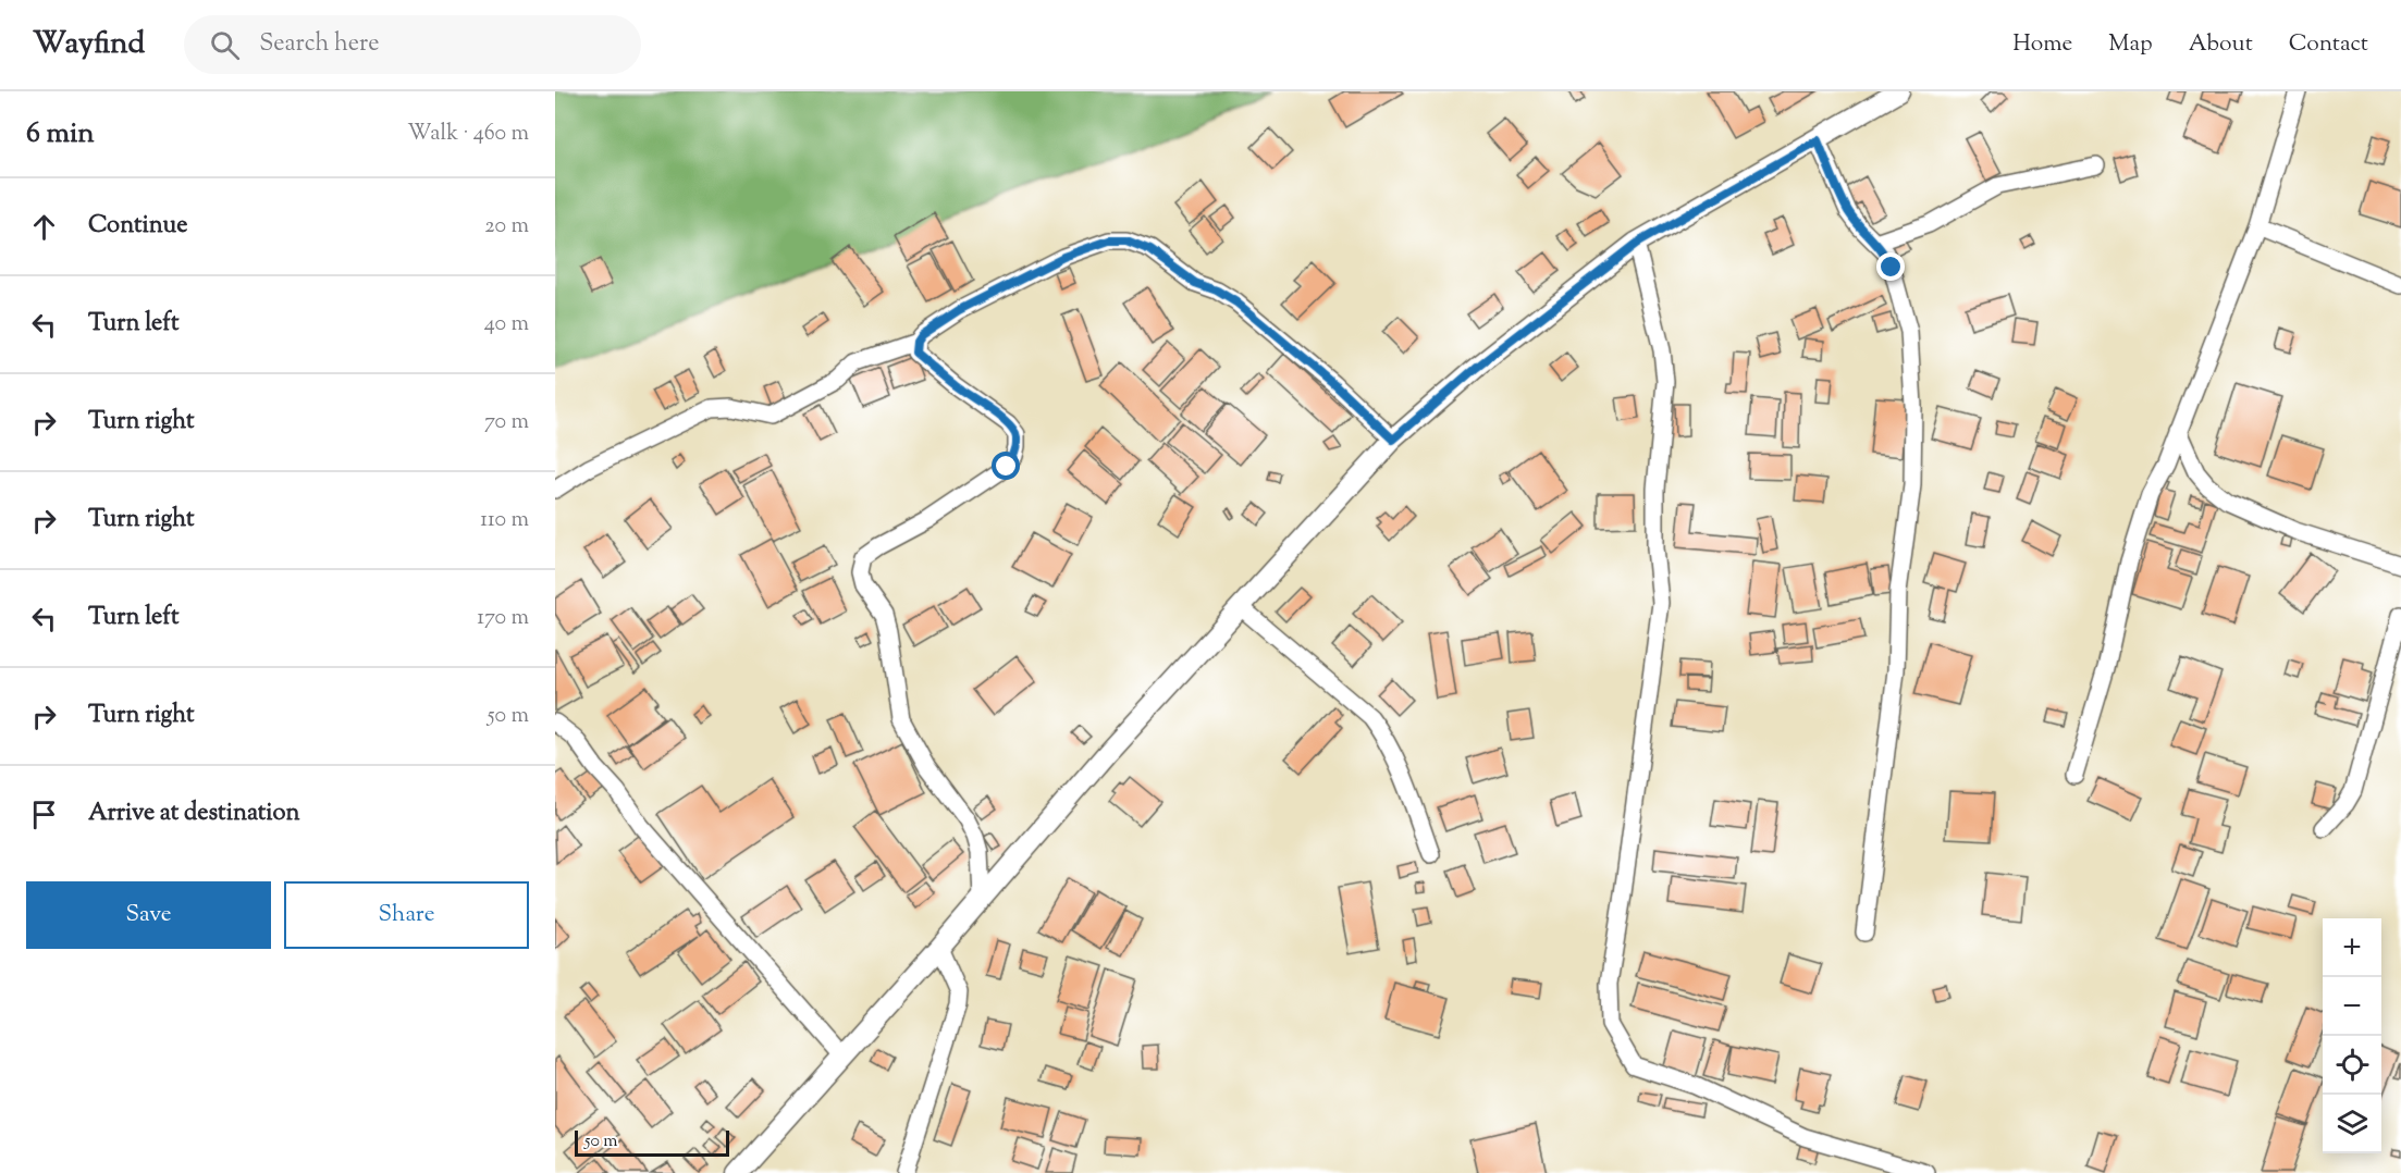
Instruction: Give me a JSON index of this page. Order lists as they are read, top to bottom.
{
  "scale_bar": "50 m",
  "page": {
    "header": "Wayfind",
    "search": "Search here",
    "nav": [
      "Home",
      "Map",
      "About",
      "Contact"
    ],
    "heading": ["6 min", "Walk · 460 m"],
    "list": [
      ["Continue", "20 m"],
      ["Turn left", "40 m"],
      ["Turn right", "70 m"],
      ["Turn right", "110 m"],
      ["Turn left", "170 m"],
      ["Turn right", "50 m"],
      "Arrive at destination"
    ],
    "buttons": ["Save", "Share"],
    "map_buttons": ["+", "−"],
    "scale": "50 m"
  }
}
